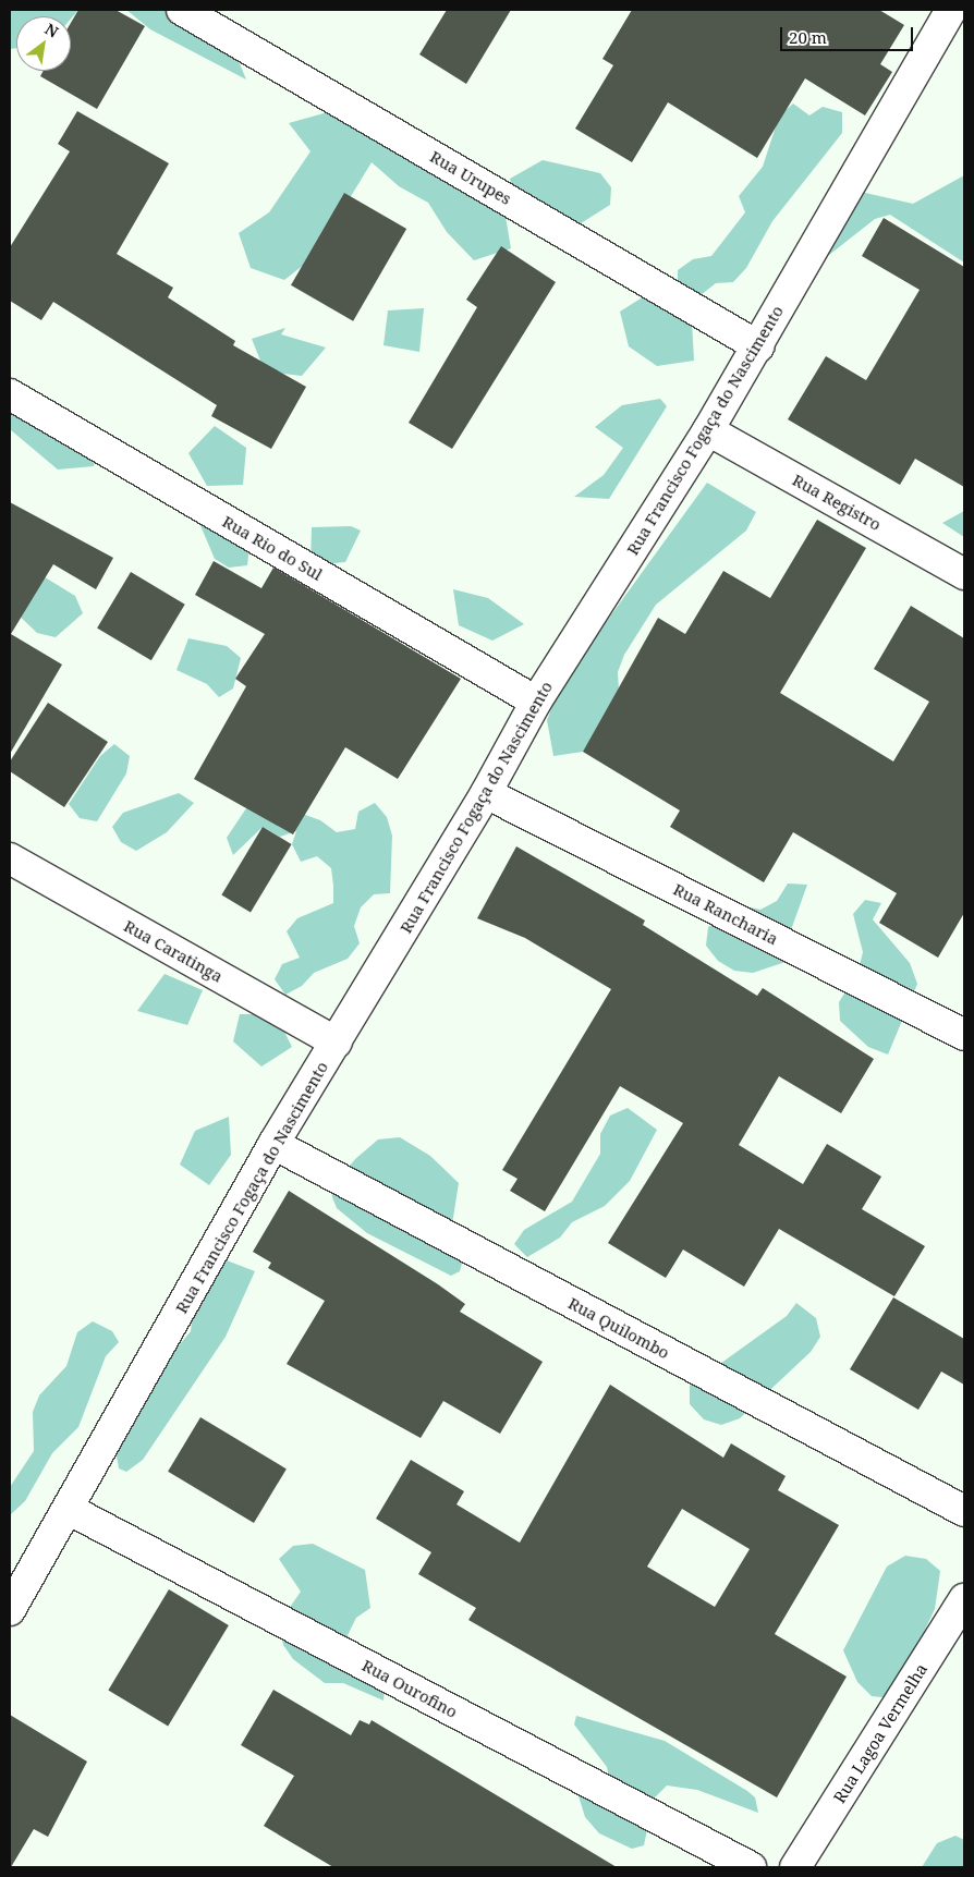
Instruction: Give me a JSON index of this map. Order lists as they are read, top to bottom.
{
  "streets": {
    "street": [
      "Rua Urupes",
      "Rua Francisco Fogaça do Nascimento",
      "Rua Registro",
      "Rua Rio do Sul",
      "Rua Rancharia",
      "Rua Caratinga",
      "Rua Quilombo",
      "Rua Ourofino",
      "Rua Lagoa Vermelha"
    ]
  },
  "crossings": [
    ["Rua Urupes", "Rua Francisco Fogaça do Nascimento"],
    ["Rua Francisco Fogaça do Nascimento", "Rua Registro"],
    ["Rua Francisco Fogaça do Nascimento", "Rua Rio do Sul"],
    ["Rua Francisco Fogaça do Nascimento", "Rua Rancharia"],
    ["Rua Francisco Fogaça do Nascimento", "Rua Caratinga"],
    ["Rua Francisco Fogaça do Nascimento", "Rua Quilombo"],
    ["Rua Francisco Fogaça do Nascimento", "Rua Ourofino"]
  ],
  "scale_bar": "20 m",
  "north": "top right"
}
